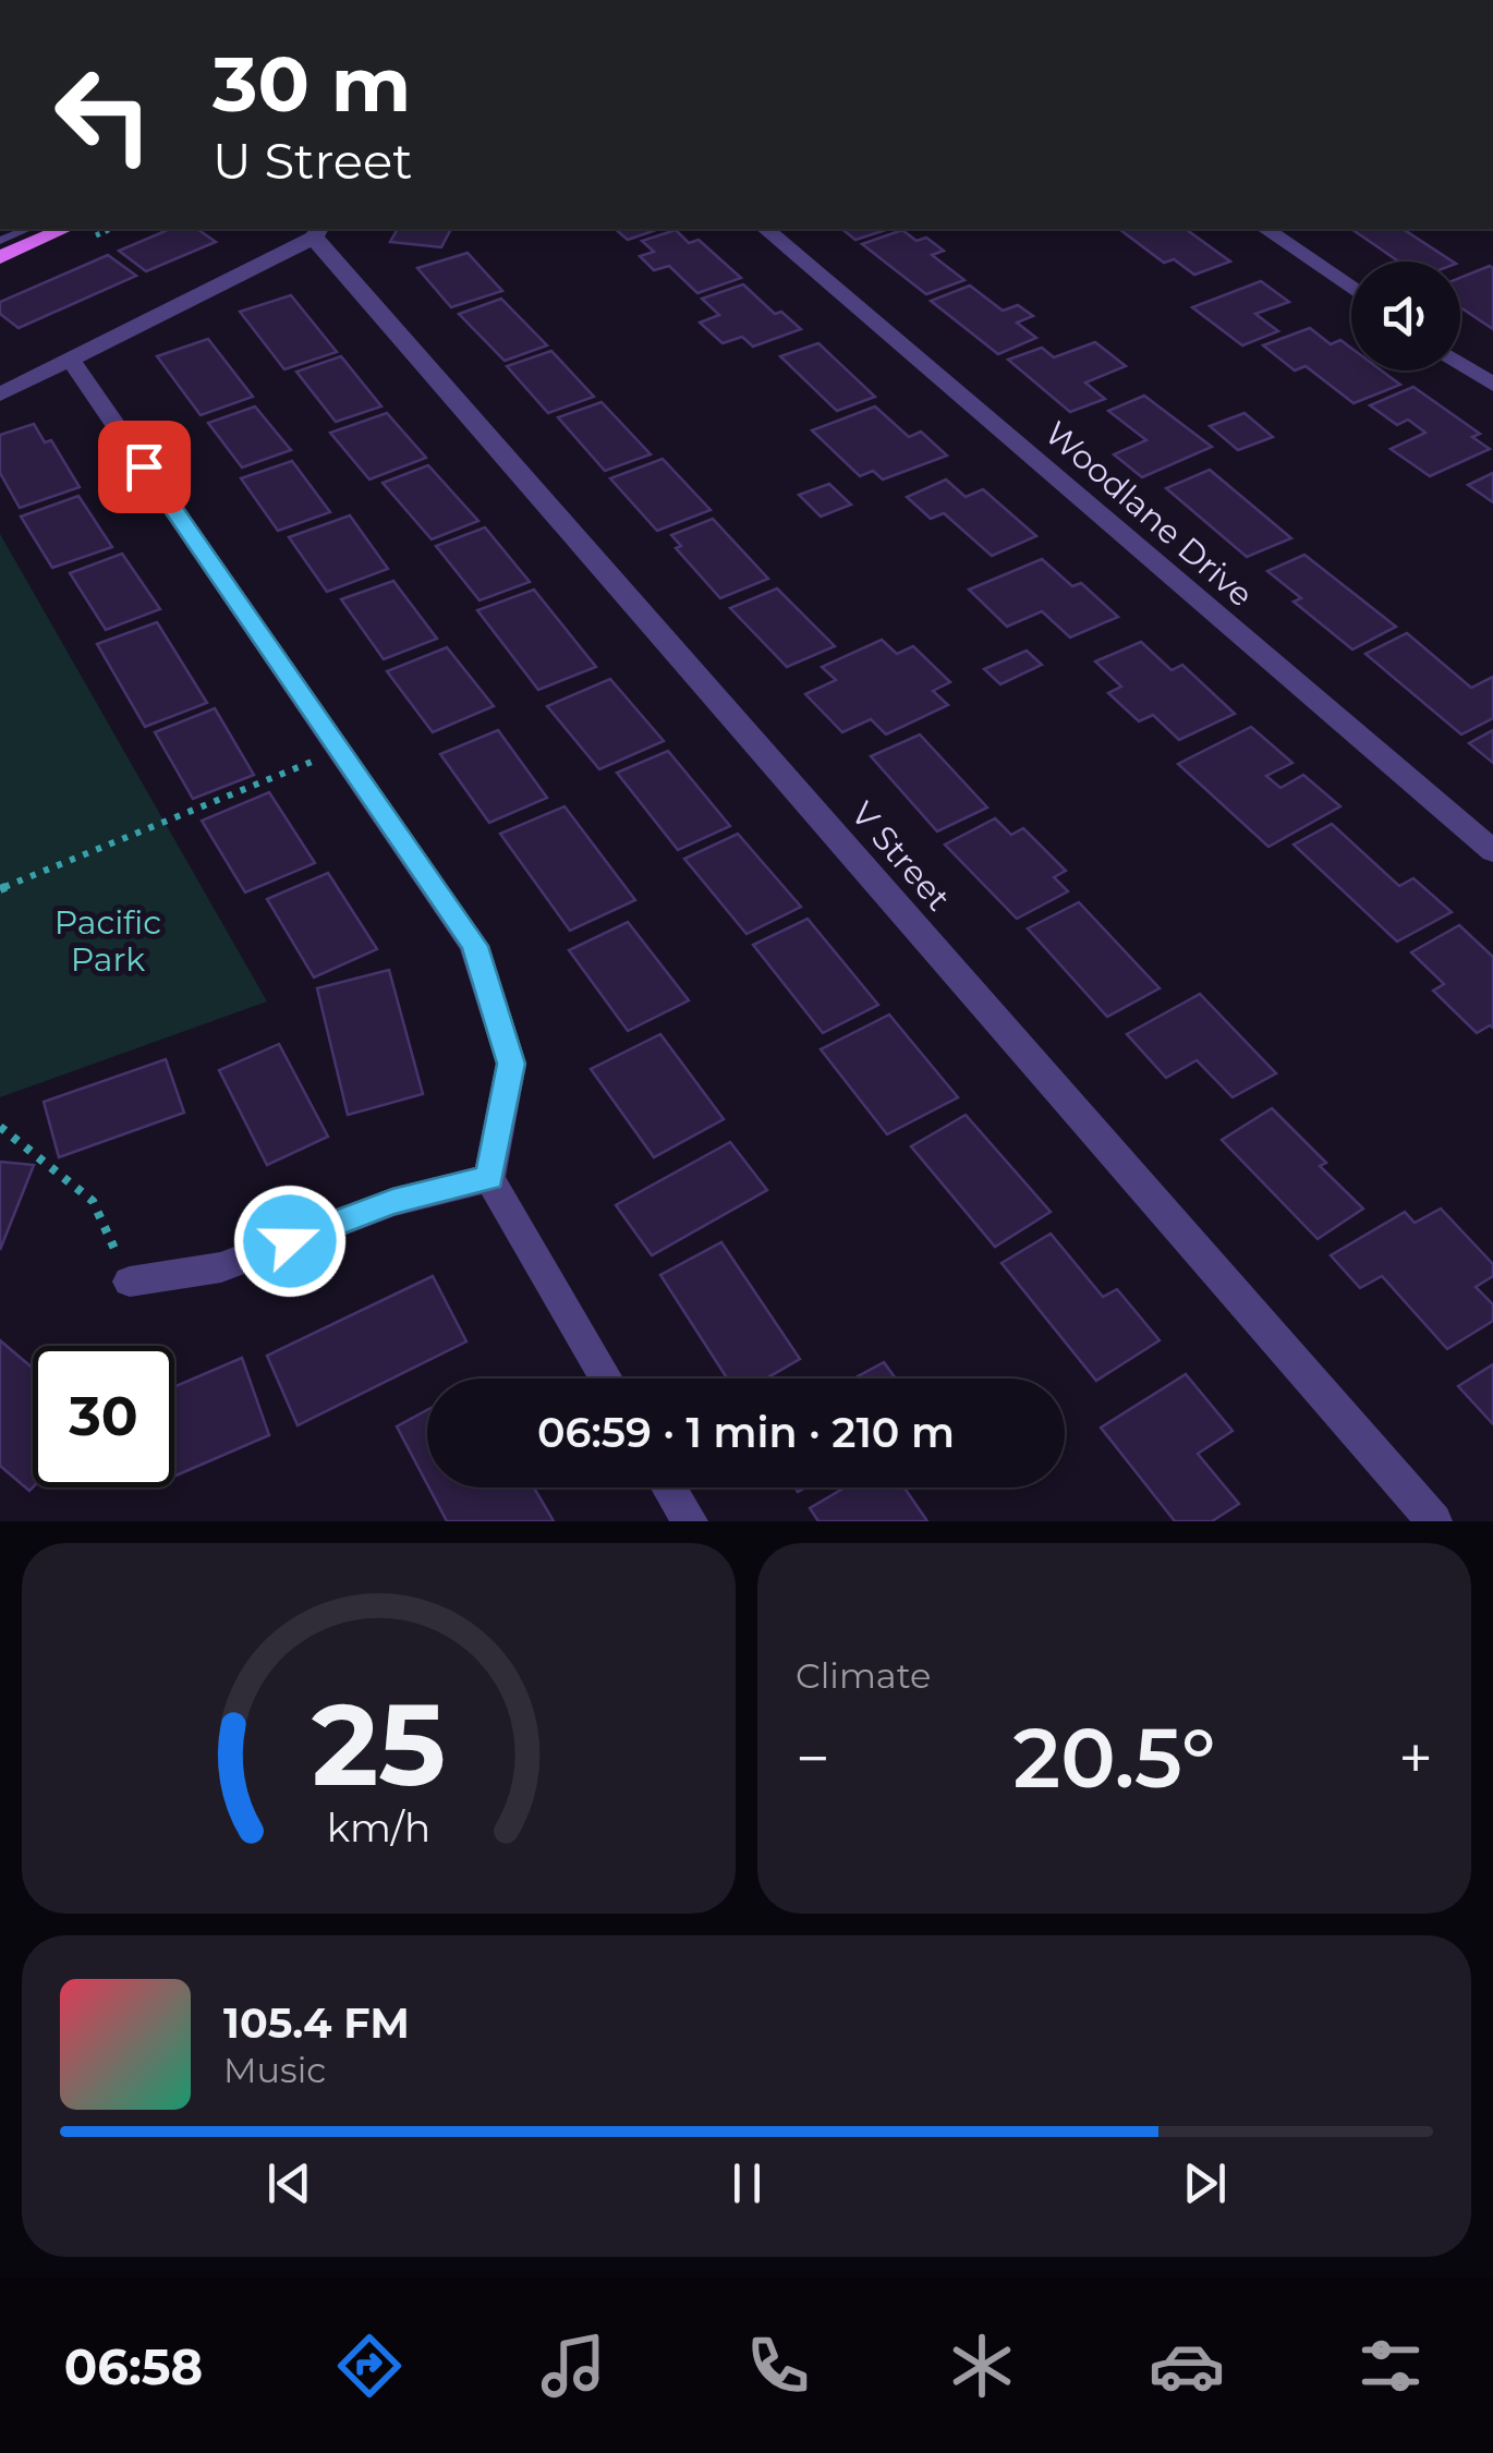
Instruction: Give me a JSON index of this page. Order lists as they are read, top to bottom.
{
  "streets": {
    "street": ["Woodlane Drive", "V Street"]
  },
  "parks": ["Pacific Park"],
  "page": {
    "turn": ["30 m", "U Street"],
    "limit": "30",
    "trip": "06:59 · 1 min · 210 m",
    "tile": "Climate",
    "heat": ["−", "20.5°", "+"],
    "song": ["105.4 FM", "Music"],
    "tabs": "06:58",
    "gauge": ["25", "km/h"]
  }
}
